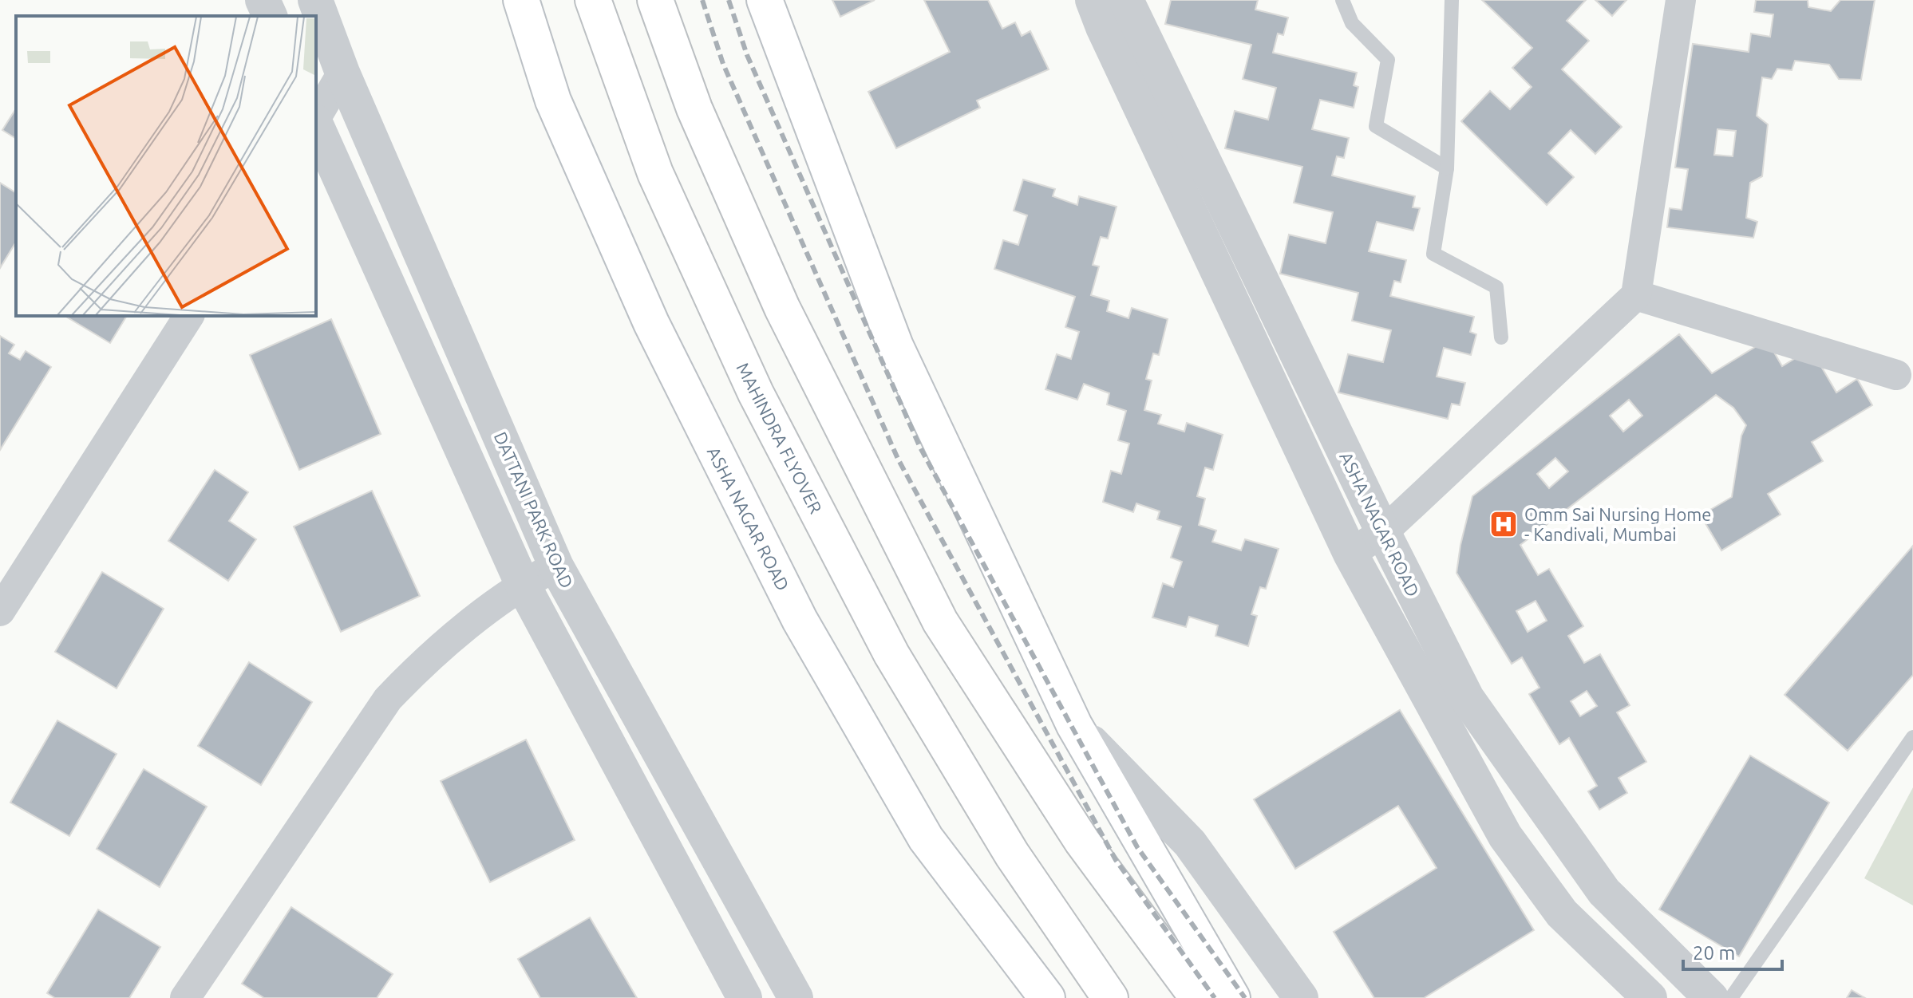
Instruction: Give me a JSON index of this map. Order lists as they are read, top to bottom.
{
  "streets": {
    "main road": ["MAHINDRA FLYOVER", "ASHA NAGAR ROAD"],
    "street": ["DATTANI PARK ROAD"]
  },
  "places": {
    "hospital": ["Omm Sai Nursing Home - Kandivali, Mumbai"]
  },
  "scale_bar": "20 m"
}
